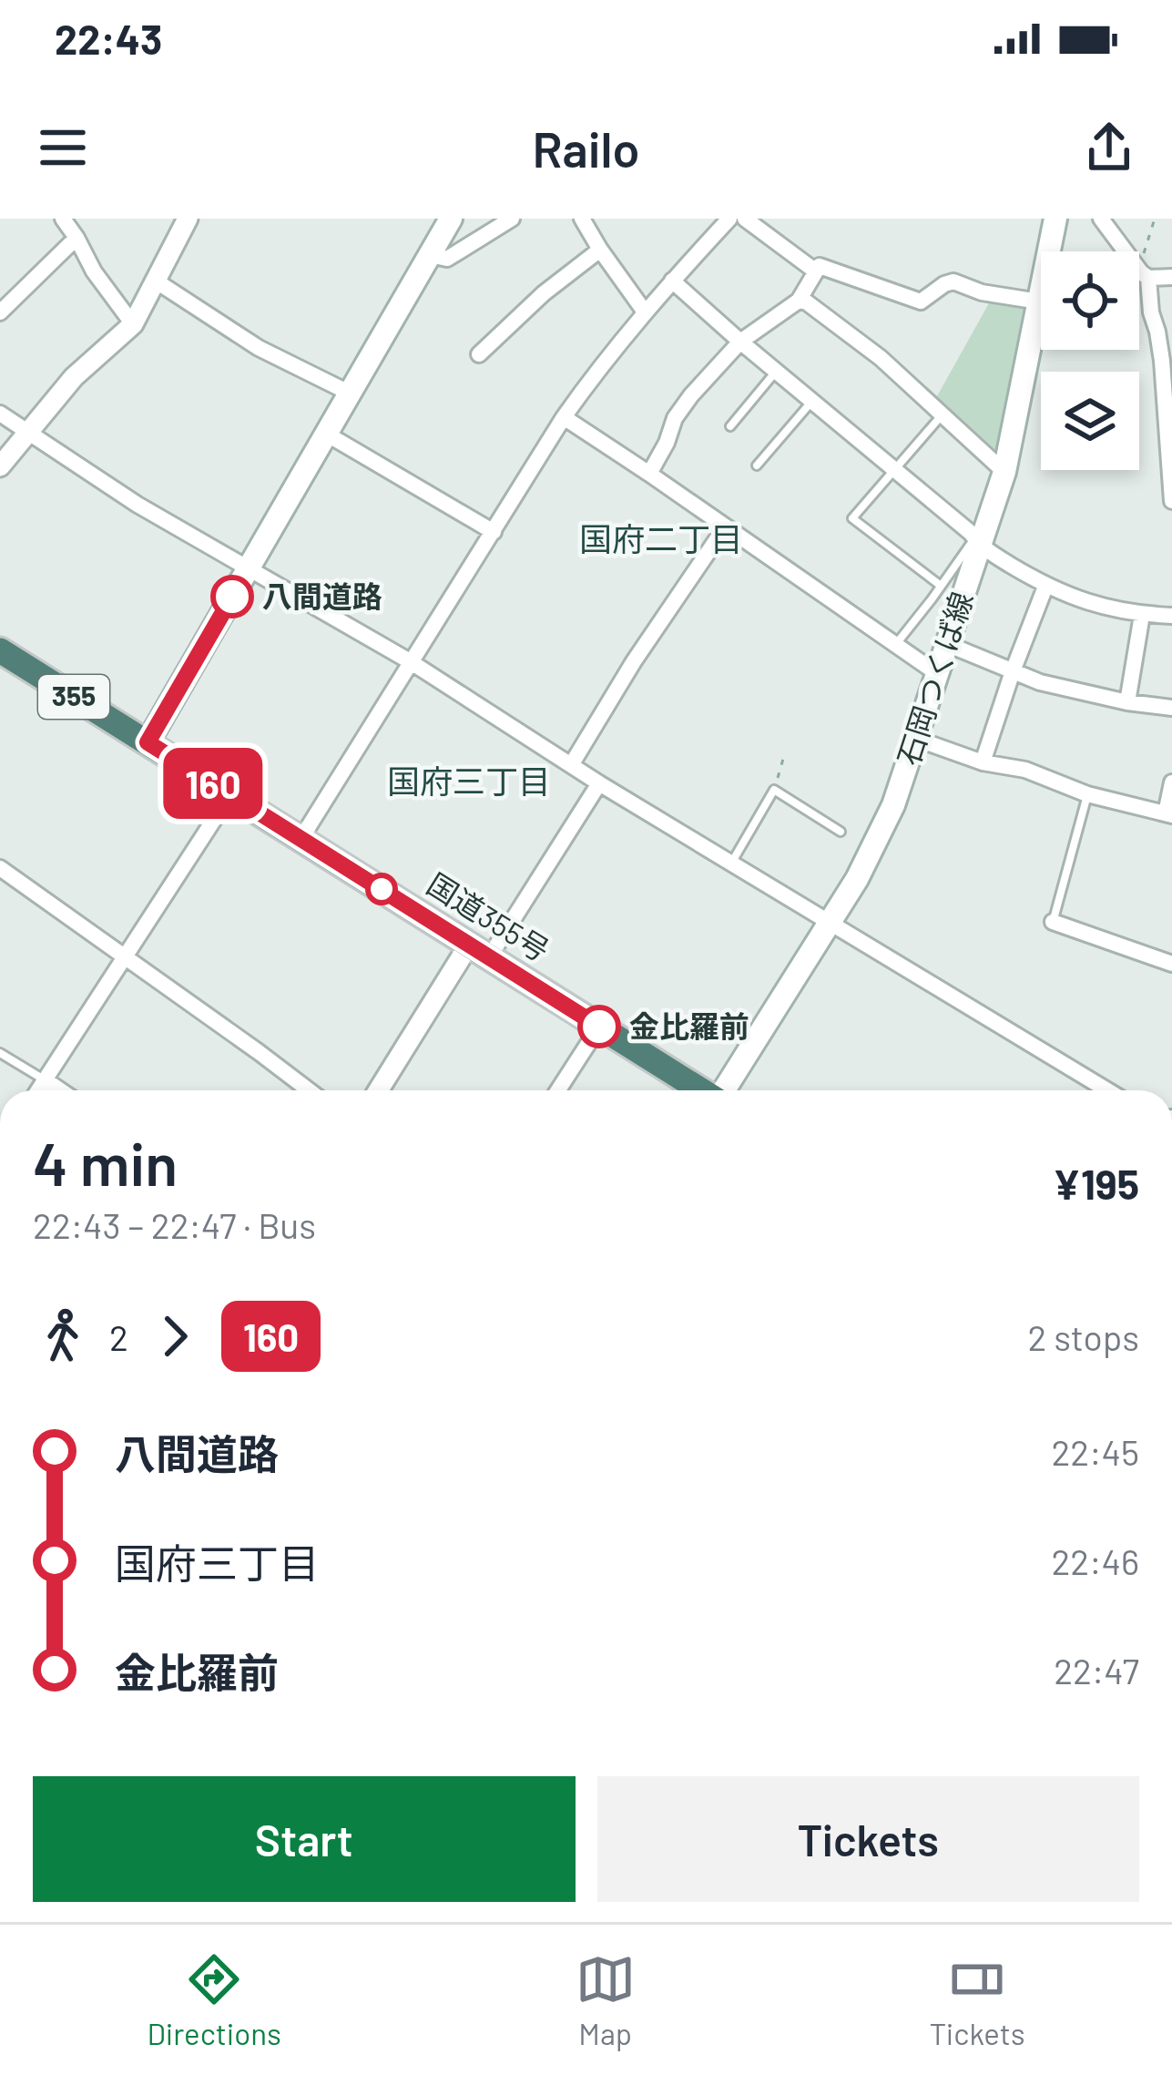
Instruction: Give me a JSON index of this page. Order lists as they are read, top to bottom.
{
  "streets": {
    "highway": ["355", "国道355号"],
    "main road": ["石岡つくば線"]
  },
  "districts": ["国府二丁目", "国府三丁目"],
  "places": ["八間道路", "金比羅前"],
  "lines": ["bus line 160"],
  "page": {
    "status": "22:43",
    "header": "Railo",
    "on_map": "160",
    "heading": ["4 min", "22:43 – 22:47 · Bus", "¥195"],
    "legs": ["2", "160", "2 stops"],
    "list": [
      {
        "name": "八間道路",
        "value": "22:45"
      },
      {
        "name": "国府三丁目",
        "value": "22:46"
      },
      {
        "name": "金比羅前",
        "value": "22:47"
      }
    ],
    "buttons": ["Start", "Tickets"],
    "tabs": ["Directions", "Map", "Tickets"]
  }
}
